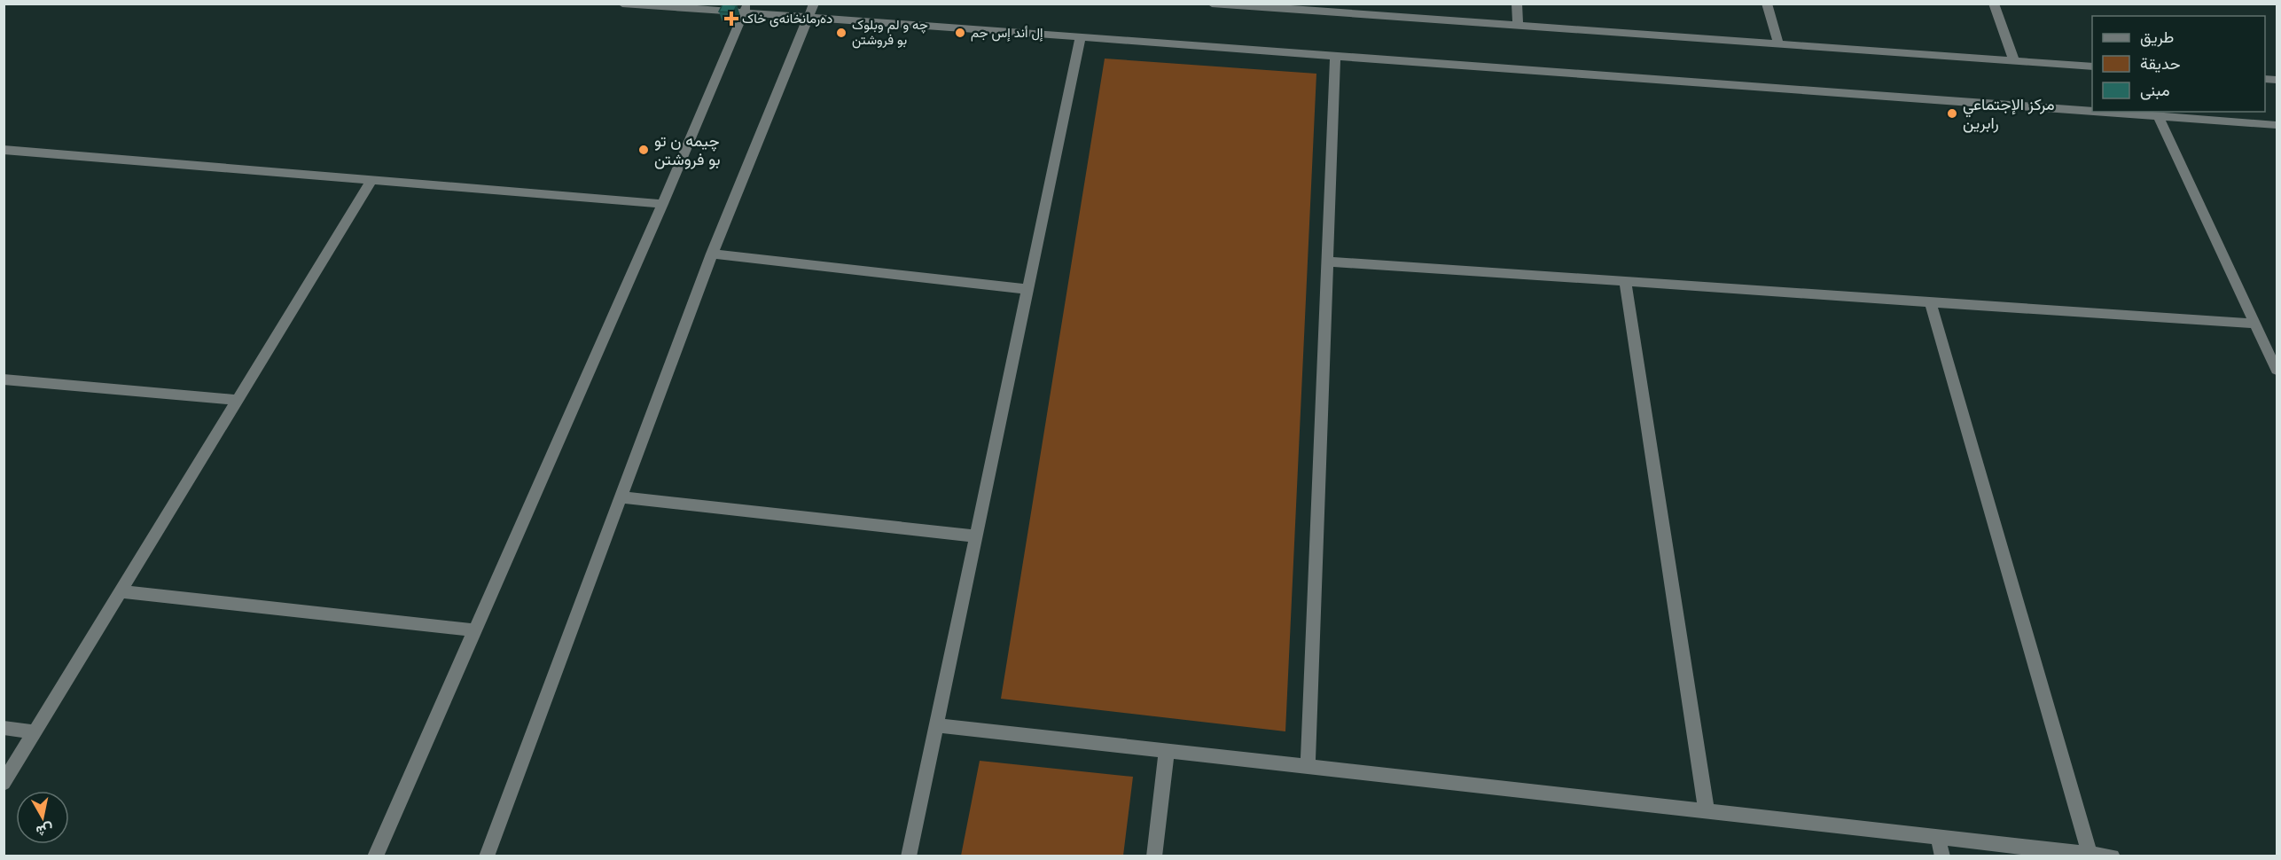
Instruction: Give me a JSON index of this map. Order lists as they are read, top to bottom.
{
  "places": {
    "health": ["دەرمانخانەی خاک"],
    "other": [
      "چه و لم وبلوک بو فروشتن",
      "إل أند إس جم",
      "مركز الإجتماعي رابرين",
      "چیمه ن تو بو فروشتن"
    ]
  },
  "legend": ["طريق", "حديقة", "مبنى"],
  "north": "bottom"
}
